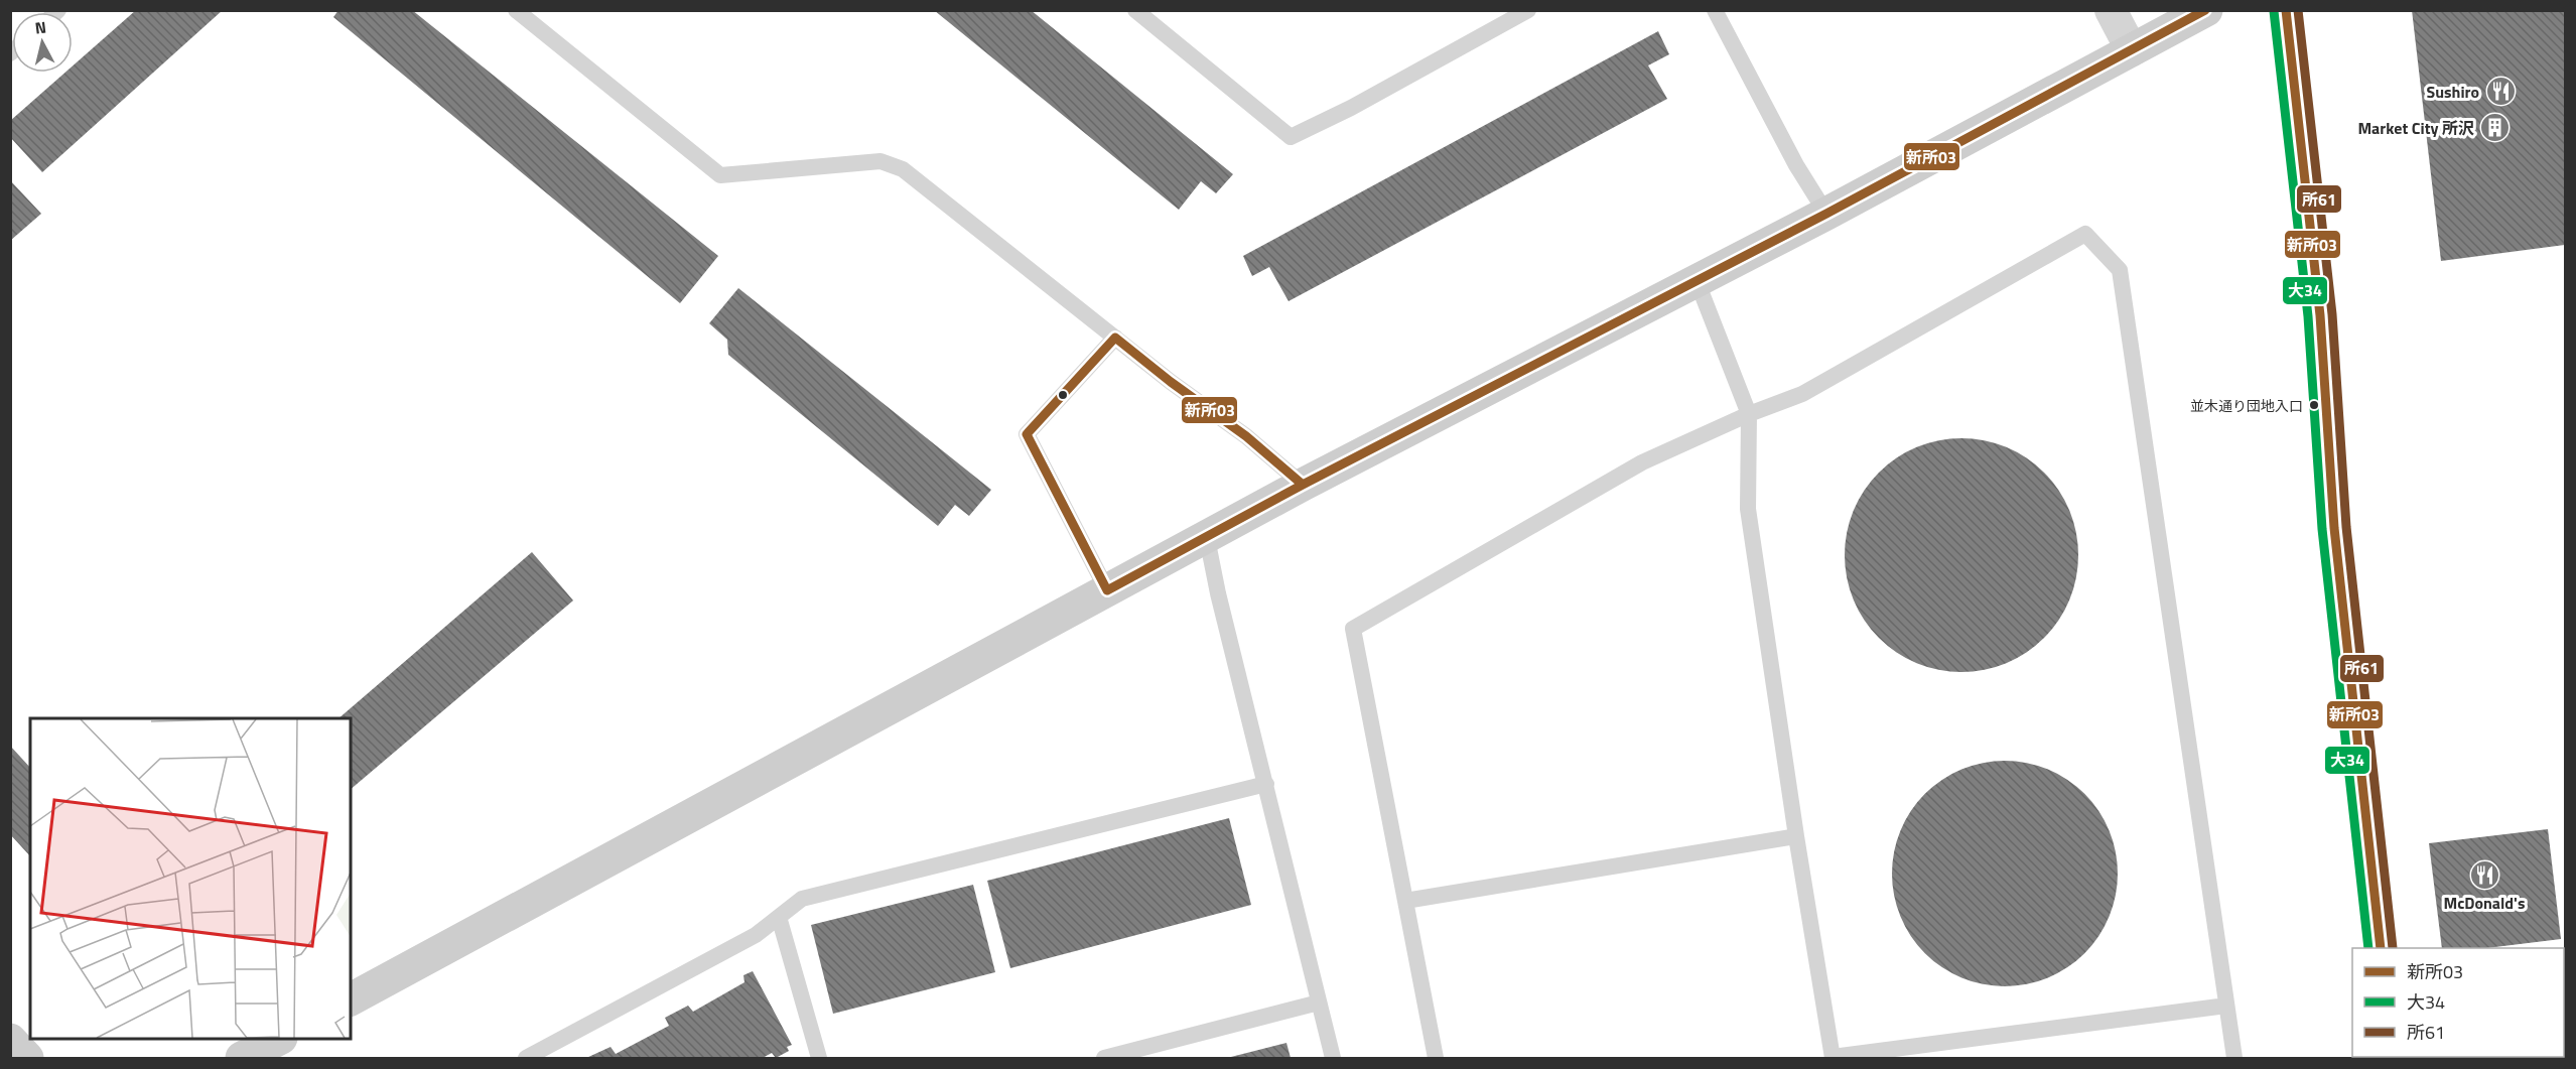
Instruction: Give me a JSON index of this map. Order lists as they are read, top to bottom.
{
  "places": {
    "restaurant": ["Sushiro", "McDonald's"],
    "building": ["Market City 所沢"],
    "other": ["並木通り団地入口"]
  },
  "lines": ["transit line 新所03", "transit line 所61", "transit line 大34"],
  "legend": ["新所03", "大34", "所61"],
  "north": "top"
}
